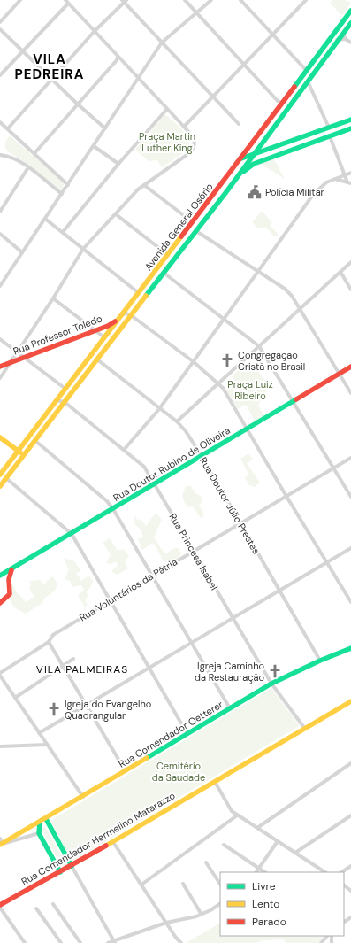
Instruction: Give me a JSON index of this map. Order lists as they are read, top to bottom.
{
  "streets": {
    "main road": [
      "Avenida General Osório",
      "Rua Professor Toledo",
      "Rua Doutor Rubino de Oliveira",
      "Rua Comendador Oetterer",
      "Rua Comendador Hermelino Matarazzo"
    ],
    "street": ["Rua Doutor Júlio Prestes", "Rua Princesa Isabel", "Rua Voluntários da Pátria"]
  },
  "crossings": [
    ["Avenida General Osório", "Rua Professor Toledo"],
    ["Avenida General Osório", "Rua Doutor Júlio Prestes"],
    ["Avenida General Osório", "Rua Princesa Isabel"],
    ["Rua Doutor Rubino de Oliveira", "Rua Doutor Júlio Prestes"],
    ["Rua Doutor Rubino de Oliveira", "Rua Princesa Isabel"],
    ["Rua Doutor Júlio Prestes", "Rua Voluntários da Pátria"],
    ["Rua Doutor Júlio Prestes", "Rua Comendador Oetterer"],
    ["Rua Princesa Isabel", "Rua Voluntários da Pátria"],
    ["Rua Princesa Isabel", "Rua Comendador Oetterer"],
    ["Rua Princesa Isabel", "Rua Comendador Hermelino Matarazzo"]
  ],
  "districts": ["VILA PEDREIRA", "VILA PALMEIRAS"],
  "parks": ["Praça Martin Luther King", "Praça Luiz Ribeiro", "Cemitério da Saudade"],
  "places": {
    "public building": ["Polícia Militar"],
    "church": ["Congregação Cristã no Brasil", "Igreja Caminho da Restauração", "Igreja do Evangelho Quadrangular"]
  },
  "legend": ["Livre", "Lento", "Parado"]
}
